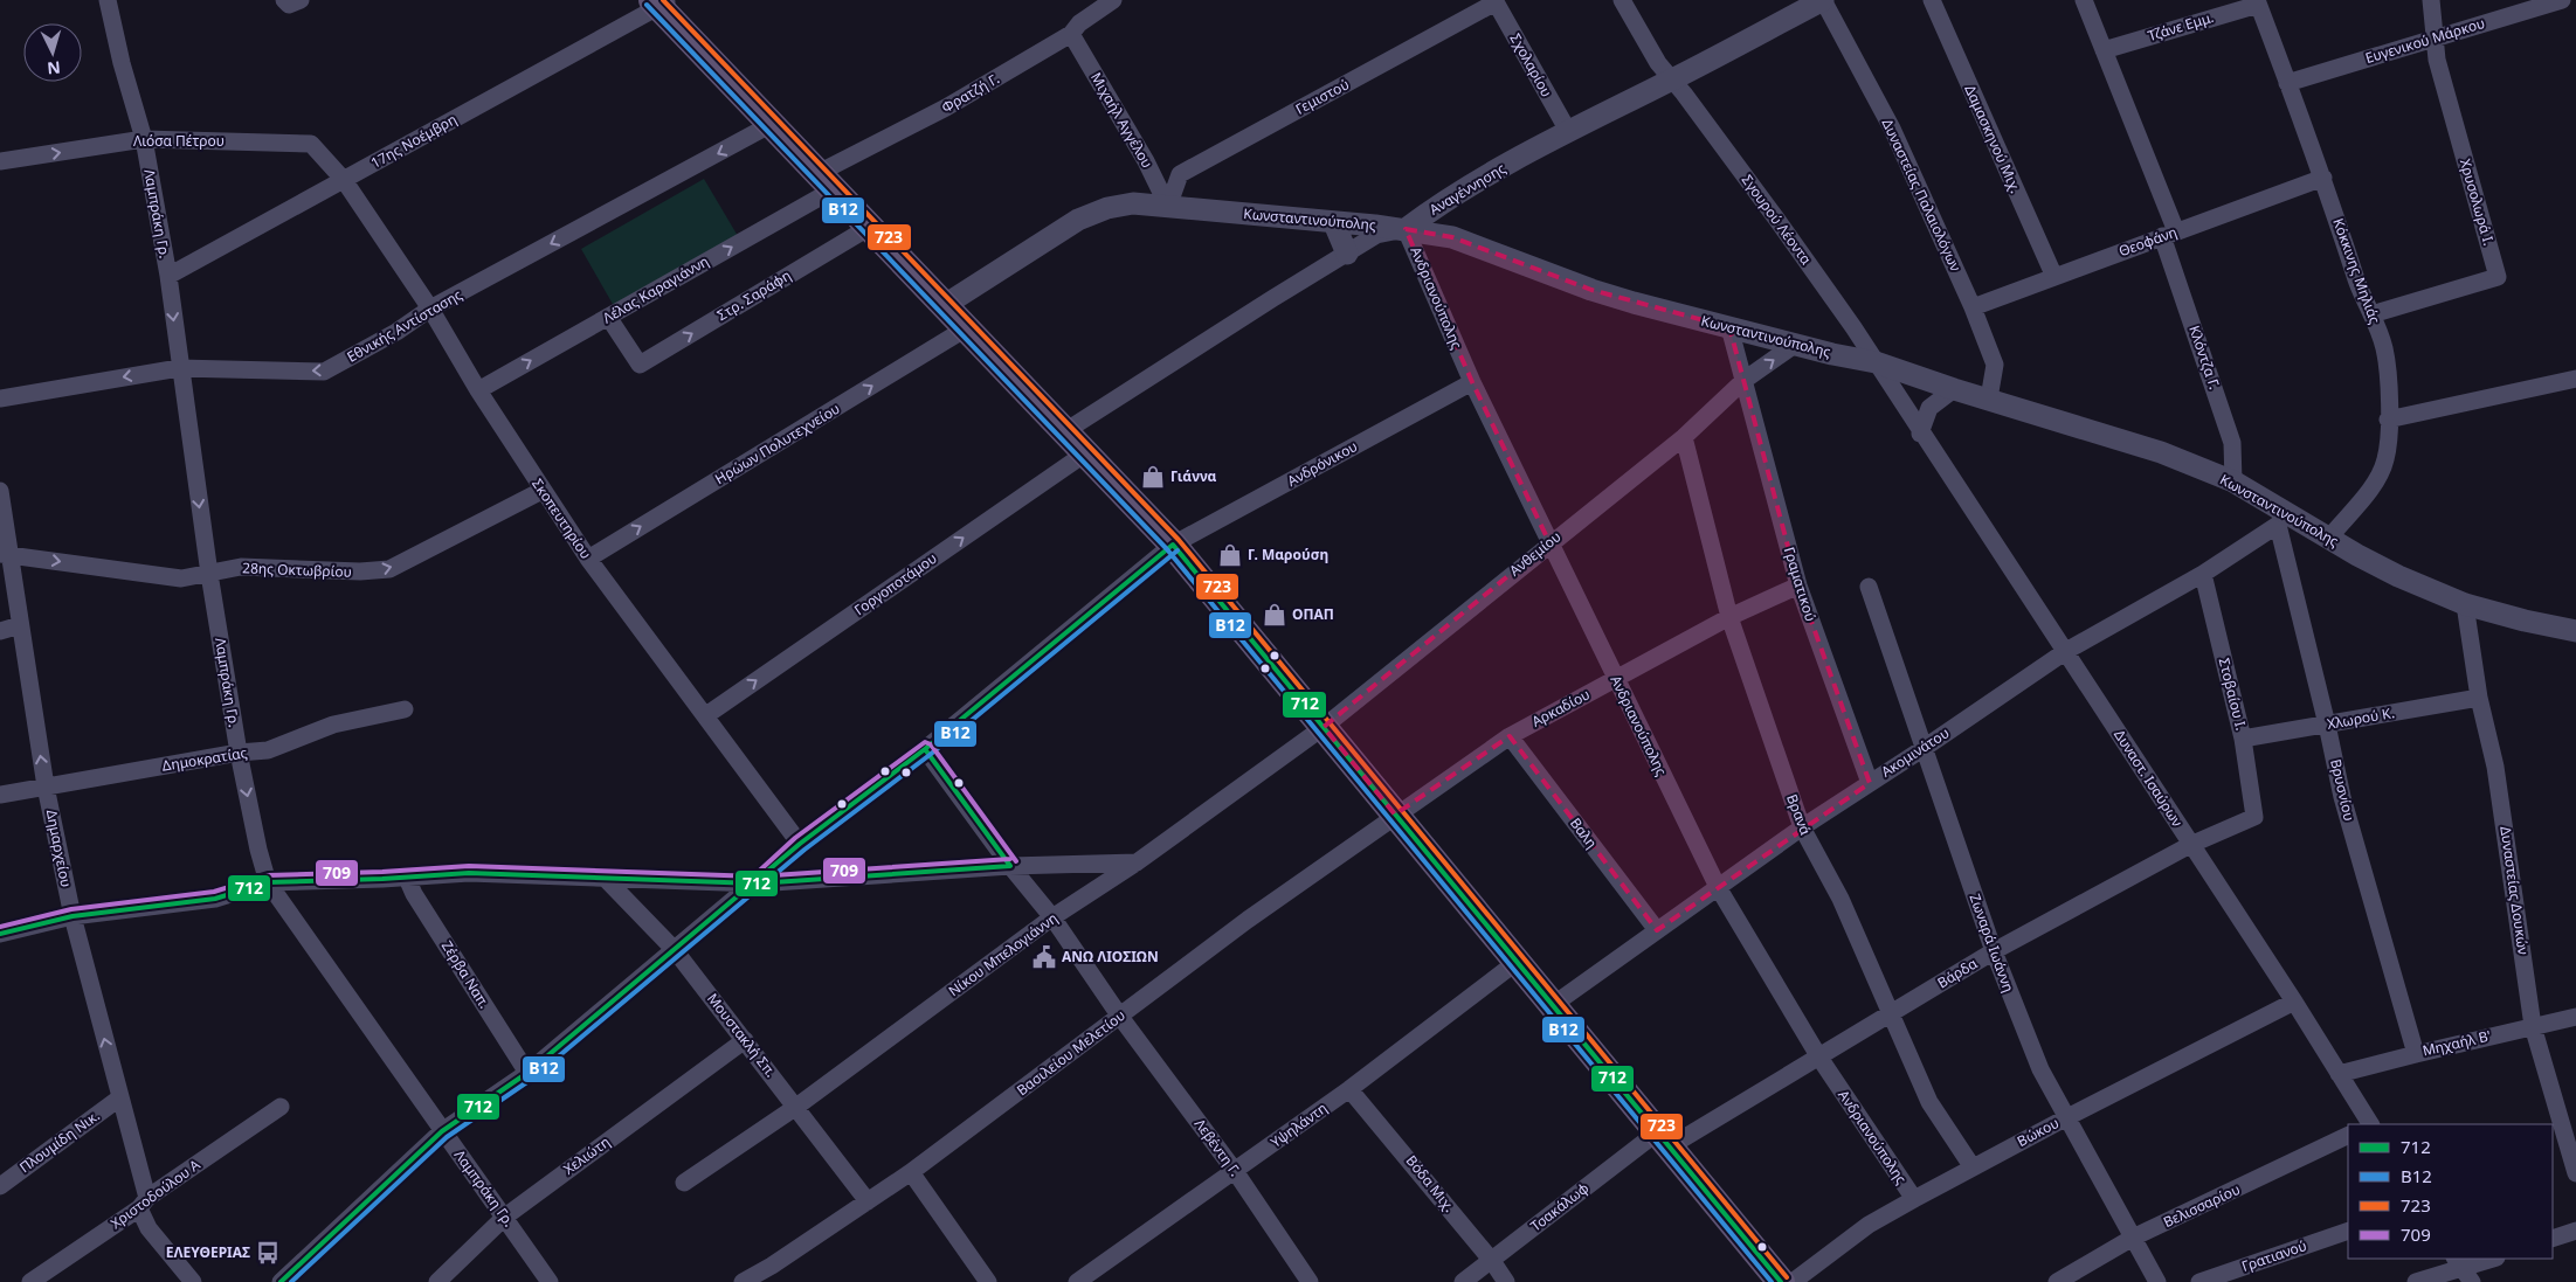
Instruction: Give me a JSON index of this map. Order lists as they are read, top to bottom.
{
  "streets": {
    "street": [
      "Τζάνε Εμμ.",
      "Ευγενικού Μάρκου",
      "Σχολαρίου",
      "Φρατζή Γ.",
      "Γεμιστού",
      "Μιχαήλ Αγγέλου",
      "Δαμασκηνού Μιχ.",
      "Λιόσα Πέτρου",
      "17ης Νοέμβρη",
      "Αναγέννησης",
      "Δυναστείας Παλαιολόγων",
      "Χρυσολωρά Ι.",
      "Λαμπράκη Γρ.",
      "Κωνσταντινούπολης",
      "Σγουρού Λέοντα",
      "Θεοφάνη",
      "Κόκκινης Μηλιάς",
      "Λέλας Καραγιάννη",
      "Στρ. Σαράφη",
      "Ανδριανούπολης",
      "Εθνικής Αντίστασης",
      "Κλόντζα Γ.",
      "Ηρώων Πολυτεχνείου",
      "Ανδρόνικου",
      "Σκοπευτηρίου",
      "Ανθεμίου",
      "28ης Οκτωβρίου",
      "Γοργοποτάμου",
      "Γραματικού",
      "Στοβαίου Ι.",
      "Αρκαδίου",
      "Χλωρού Κ.",
      "Ακομινάτου",
      "Δημοκρατίας",
      "Δυναστ. Ισαύρων",
      "Βρυσνίου",
      "Βρανά",
      "Βαλη",
      "Δημαρχείου",
      "Δυναστείας Δουκών",
      "Ζωναρά Ιωάννη",
      "Νίκου Μπελογιάννη",
      "Βάρδα",
      "Ζέρβα Ναπ.",
      "Μουστακλή Σπ.",
      "Μηχαήλ Β'",
      "Βασιλείου Μελετίου",
      "Υψηλάντη",
      "Βώκου",
      "Πλουμίδη Νικ.",
      "Λεβέντη Γ.",
      "Χελιώτη",
      "Βόδα Μιχ.",
      "Χριστοδούλου Α",
      "Βελισσαρίου",
      "Τσακάλωφ",
      "Γρατιανού"
    ]
  },
  "crossings": [
    ["Τζάνε Εμμ.", "Κόκκινης Μηλιάς"],
    ["Τζάνε Εμμ.", "Κλόντζα Γ."],
    ["Ευγενικού Μάρκου", "Χρυσολωρά Ι."],
    ["Ευγενικού Μάρκου", "Κόκκινης Μηλιάς"],
    ["Σχολαρίου", "Γεμιστού"],
    ["Σχολαρίου", "Αναγέννησης"],
    ["Φρατζή Γ.", "Μιχαήλ Αγγέλου"],
    ["Φρατζή Γ.", "Λέλας Καραγιάννη"],
    ["Γεμιστού", "Μιχαήλ Αγγέλου"],
    ["Γεμιστού", "Κωνσταντινούπολης"],
    ["Μιχαήλ Αγγέλου", "Κωνσταντινούπολης"],
    ["Δαμασκηνού Μιχ.", "Θεοφάνη"],
    ["Λιόσα Πέτρου", "17ης Νοέμβρη"],
    ["Λιόσα Πέτρου", "Λαμπράκη Γρ."],
    ["Λιόσα Πέτρου", "Σκοπευτηρίου"],
    ["17ης Νοέμβρη", "Λαμπράκη Γρ."],
    ["17ης Νοέμβρη", "Σκοπευτηρίου"],
    ["Αναγέννησης", "Δυναστείας Παλαιολόγων"],
    ["Αναγέννησης", "Κωνσταντινούπολης"],
    ["Αναγέννησης", "Σγουρού Λέοντα"],
    ["Αναγέννησης", "Ανδριανούπολης"],
    ["Δυναστείας Παλαιολόγων", "Κωνσταντινούπολης"],
    ["Δυναστείας Παλαιολόγων", "Θεοφάνη"],
    ["Χρυσολωρά Ι.", "Κόκκινης Μηλιάς"],
    ["Λαμπράκη Γρ.", "Εθνικής Αντίστασης"],
    ["Λαμπράκη Γρ.", "Ανδρόνικου"],
    ["Λαμπράκη Γρ.", "28ης Οκτωβρίου"],
    ["Λαμπράκη Γρ.", "Δημοκρατίας"],
    ["Λαμπράκη Γρ.", "Χελιώτη"],
    ["Κωνσταντινούπολης", "Σγουρού Λέοντα"],
    ["Κωνσταντινούπολης", "Κόκκινης Μηλιάς"],
    ["Κωνσταντινούπολης", "Ανδριανούπολης"],
    ["Κωνσταντινούπολης", "Κλόντζα Γ."],
    ["Κωνσταντινούπολης", "Ανθεμίου"],
    ["Κωνσταντινούπολης", "Ακομινάτου"],
    ["Κωνσταντινούπολης", "Δυναστ. Ισαύρων"],
    ["Κωνσταντινούπολης", "Βρυσνίου"],
    ["Κωνσταντινούπολης", "Δυναστείας Δουκών"],
    ["Σγουρού Λέοντα", "Δυναστ. Ισαύρων"],
    ["Θεοφάνη", "Κόκκινης Μηλιάς"],
    ["Θεοφάνη", "Κλόντζα Γ."],
    ["Λέλας Καραγιάννη", "Στρ. Σαράφη"],
    ["Λέλας Καραγιάννη", "Σκοπευτηρίου"],
    ["Ανδριανούπολης", "Ανδρόνικου"],
    ["Ανδριανούπολης", "Ανθεμίου"],
    ["Ανδριανούπολης", "Αρκαδίου"],
    ["Ανδριανούπολης", "Ακομινάτου"],
    ["Ανδριανούπολης", "Βάρδα"],
    ["Ανδριανούπολης", "Βώκου"],
    ["Εθνικής Αντίστασης", "Σκοπευτηρίου"],
    ["Ηρώων Πολυτεχνείου", "Σκοπευτηρίου"],
    ["Ανδρόνικου", "Σκοπευτηρίου"],
    ["Ανδρόνικου", "Ζέρβα Ναπ."],
    ["Ανδρόνικου", "Μουστακλή Σπ."],
    ["Ανδρόνικου", "Λεβέντη Γ."],
    ["Σκοπευτηρίου", "28ης Οκτωβρίου"],
    ["Σκοπευτηρίου", "Γοργοποτάμου"],
    ["Ανθεμίου", "Γραματικού"],
    ["Ανθεμίου", "Βρανά"],
    ["Ανθεμίου", "Νίκου Μπελογιάννη"],
    ["28ης Οκτωβρίου", "Δημαρχείου"],
    ["Γραματικού", "Αρκαδίου"],
    ["Γραματικού", "Ακομινάτου"],
    ["Στοβαίου Ι.", "Χλωρού Κ."],
    ["Στοβαίου Ι.", "Ακομινάτου"],
    ["Στοβαίου Ι.", "Βάρδα"],
    ["Αρκαδίου", "Βρανά"],
    ["Αρκαδίου", "Βαλη"],
    ["Αρκαδίου", "Βασιλείου Μελετίου"],
    ["Χλωρού Κ.", "Βρυσνίου"],
    ["Χλωρού Κ.", "Δυναστείας Δουκών"],
    ["Ακομινάτου", "Δυναστ. Ισαύρων"],
    ["Ακομινάτου", "Βρυσνίου"],
    ["Ακομινάτου", "Βρανά"],
    ["Ακομινάτου", "Βαλη"],
    ["Ακομινάτου", "Ζωναρά Ιωάννη"],
    ["Δημοκρατίας", "Δημαρχείου"],
    ["Δυναστ. Ισαύρων", "Βάρδα"],
    ["Δυναστ. Ισαύρων", "Μηχαήλ Β'"],
    ["Δυναστ. Ισαύρων", "Βώκου"],
    ["Βρυσνίου", "Μηχαήλ Β'"],
    ["Βρανά", "Βάρδα"],
    ["Βρανά", "Βώκου"],
    ["Δημαρχείου", "Πλουμίδη Νικ."],
    ["Δημαρχείου", "Χριστοδούλου Α"],
    ["Δυναστείας Δουκών", "Μηχαήλ Β'"],
    ["Ζωναρά Ιωάννη", "Βάρδα"],
    ["Ζωναρά Ιωάννη", "Βώκου"],
    ["Ζωναρά Ιωάννη", "Βελισσαρίου"],
    ["Νίκου Μπελογιάννη", "Μουστακλή Σπ."],
    ["Νίκου Μπελογιάννη", "Λεβέντη Γ."],
    ["Βάρδα", "Τσακάλωφ"],
    ["Μουστακλή Σπ.", "Βασιλείου Μελετίου"],
    ["Μουστακλή Σπ.", "Χελιώτη"],
    ["Βασιλείου Μελετίου", "Λεβέντη Γ."],
    ["Υψηλάντη", "Λεβέντη Γ."],
    ["Υψηλάντη", "Βόδα Μιχ."],
    ["Βόδα Μιχ.", "Τσακάλωφ"]
  ],
  "one_way": [
    "Λιόσα Πέτρου",
    "Λέλας Καραγιάννη",
    "Στρ. Σαράφη",
    "Εθνικής Αντίστασης",
    "Ηρώων Πολυτεχνείου",
    "28ης Οκτωβρίου",
    "Γοργοποτάμου",
    "Δημαρχείου"
  ],
  "places": {
    "shop": ["Γιάννα", "Γ. Μαρούση", "ΟΠΑΠ"],
    "public building": ["ΑΝΩ ΛΙΟΣΙΩΝ"],
    "bus stop": ["ΕΛΕΥΘΕΡΙΑΣ"]
  },
  "lines": [
    "transit line 723",
    "transit line Β12",
    "transit line 712",
    "transit line 709"
  ],
  "legend": [
    "712",
    "Β12",
    "723",
    "709"
  ],
  "north": "bottom"
}
